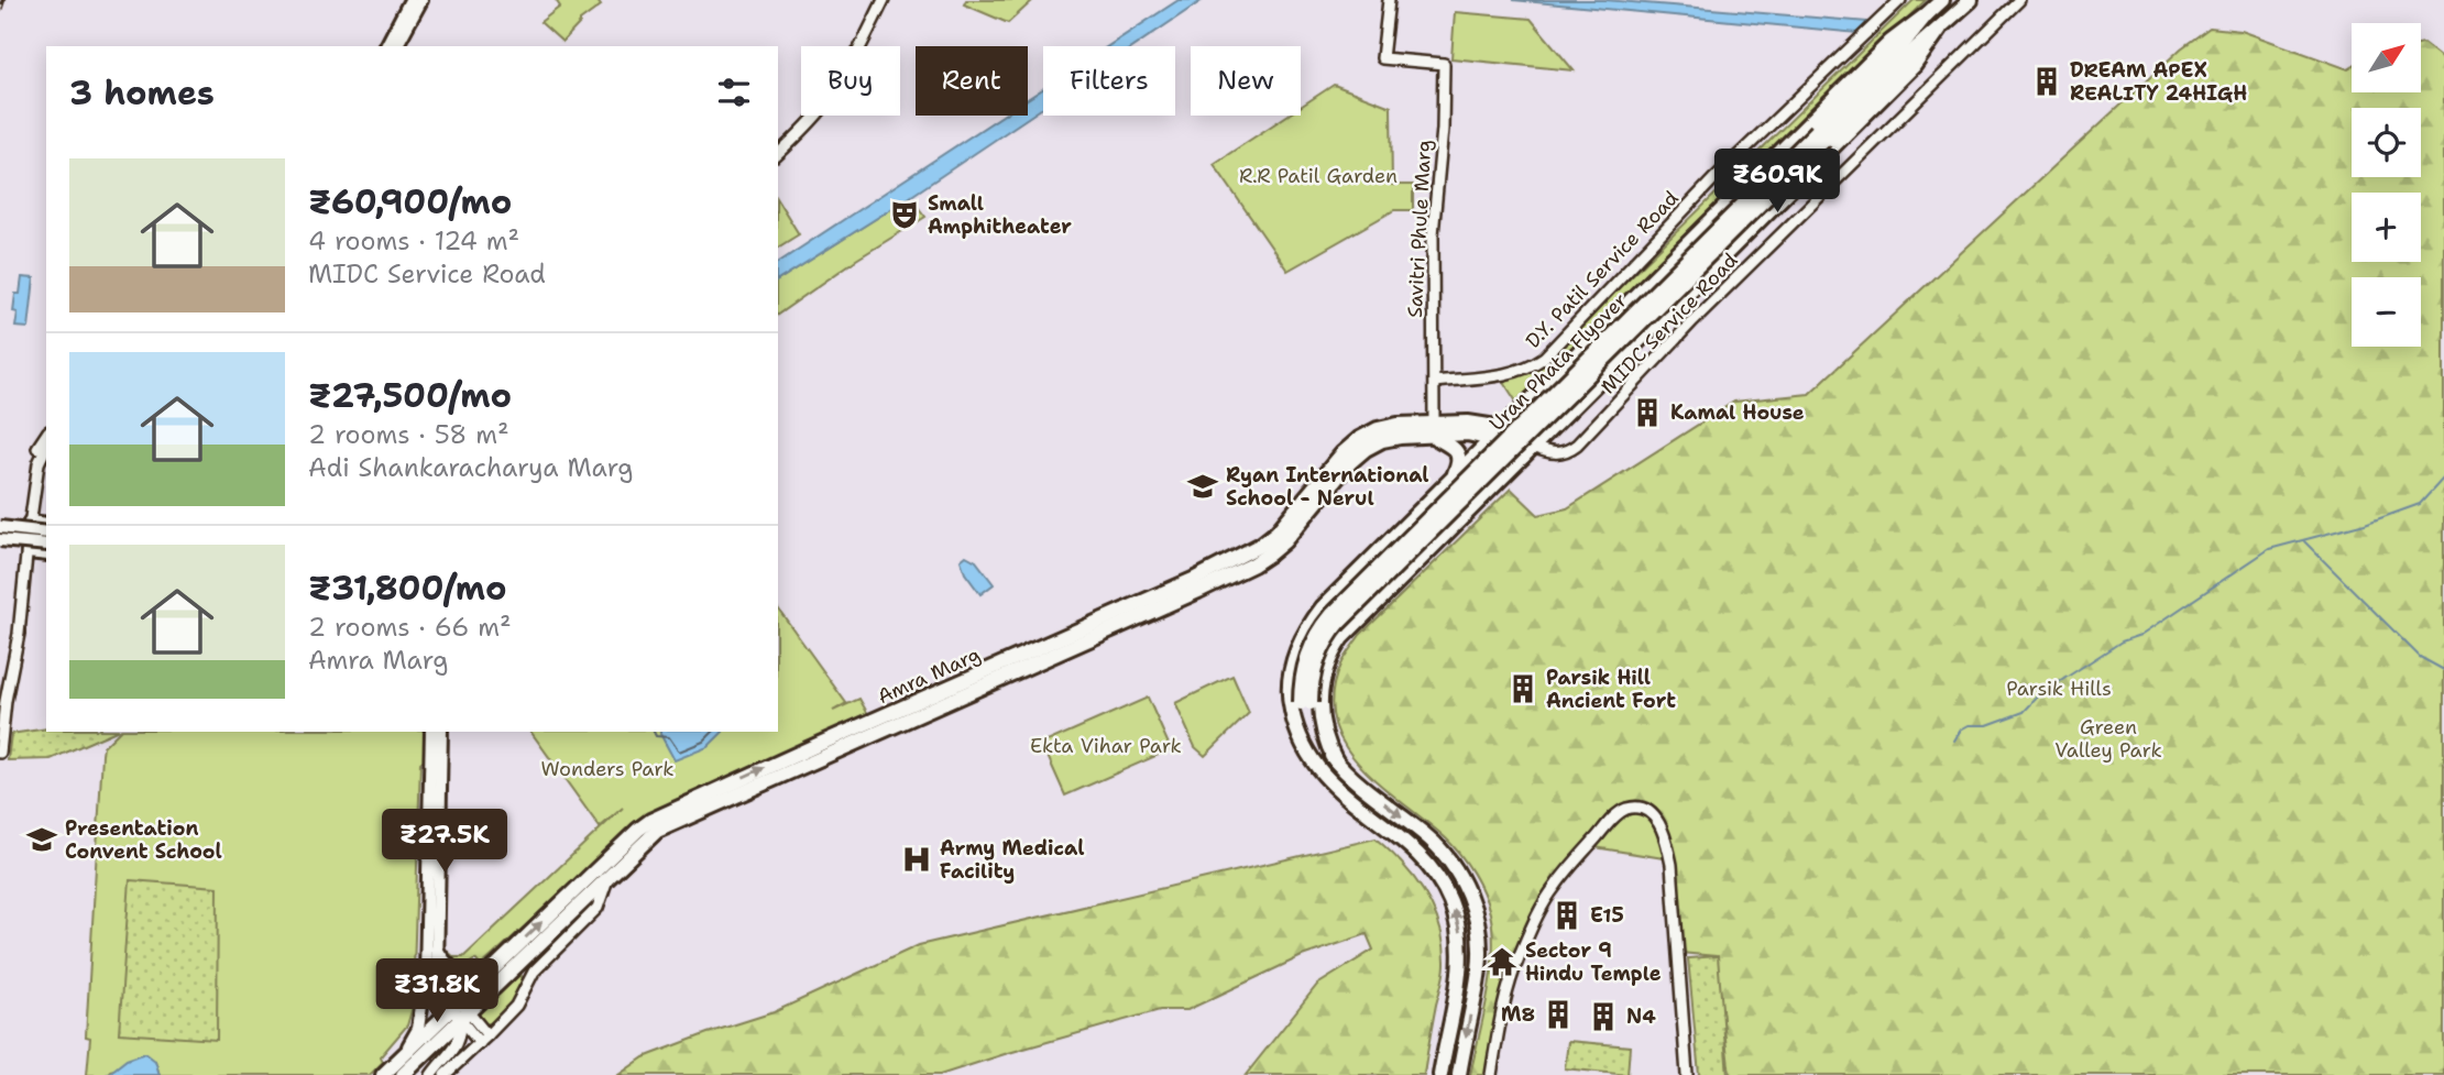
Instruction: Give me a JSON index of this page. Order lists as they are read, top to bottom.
{
  "streets": {
    "highway": ["Uran Phata Flyover", "Amra Marg"],
    "street": ["Savitri Phule Marg", "D.Y. Patil Service Road", "MIDC Service Road"]
  },
  "crossings": [
    ["Savitri Phule Marg", "D.Y. Patil Service Road"],
    ["Savitri Phule Marg", "Amra Marg"],
    ["MIDC Service Road", "Amra Marg"]
  ],
  "parks": [
    "R.R Patil Garden",
    "Parsik Hills",
    "Green Valley Park",
    "Ekta Vihar Park",
    "Wonders Park"
  ],
  "places": {
    "building": [
      "DREAM APEX REALITY 24HIGH",
      "Kamal House",
      "Parsik Hill Ancient Fort",
      "E15",
      "M8",
      "N4"
    ],
    "theatre": ["Small Amphitheater"],
    "school or university": ["Ryan International School - Nerul", "Presentation Convent School"],
    "hospital": ["Army Medical Facility"],
    "temple": ["Sector 9 Hindu Temple"]
  },
  "north": "top right",
  "page": {
    "map_buttons": ["+", "−"],
    "chip": [
      "Buy",
      "Rent",
      "Filters",
      "New"
    ],
    "heading": "3 homes",
    "list": [
      {
        "name": "₹60,900/mo",
        "note": "4 rooms · 124 m² · MIDC Service Road"
      },
      {
        "name": "₹27,500/mo",
        "note": "2 rooms · 58 m² · Adi Shankaracharya Marg"
      },
      {
        "name": "₹31,800/mo",
        "note": "2 rooms · 66 m² · Amra Marg"
      }
    ],
    "price": ["₹60.9K", "₹27.5K", "₹31.8K"]
  }
}
